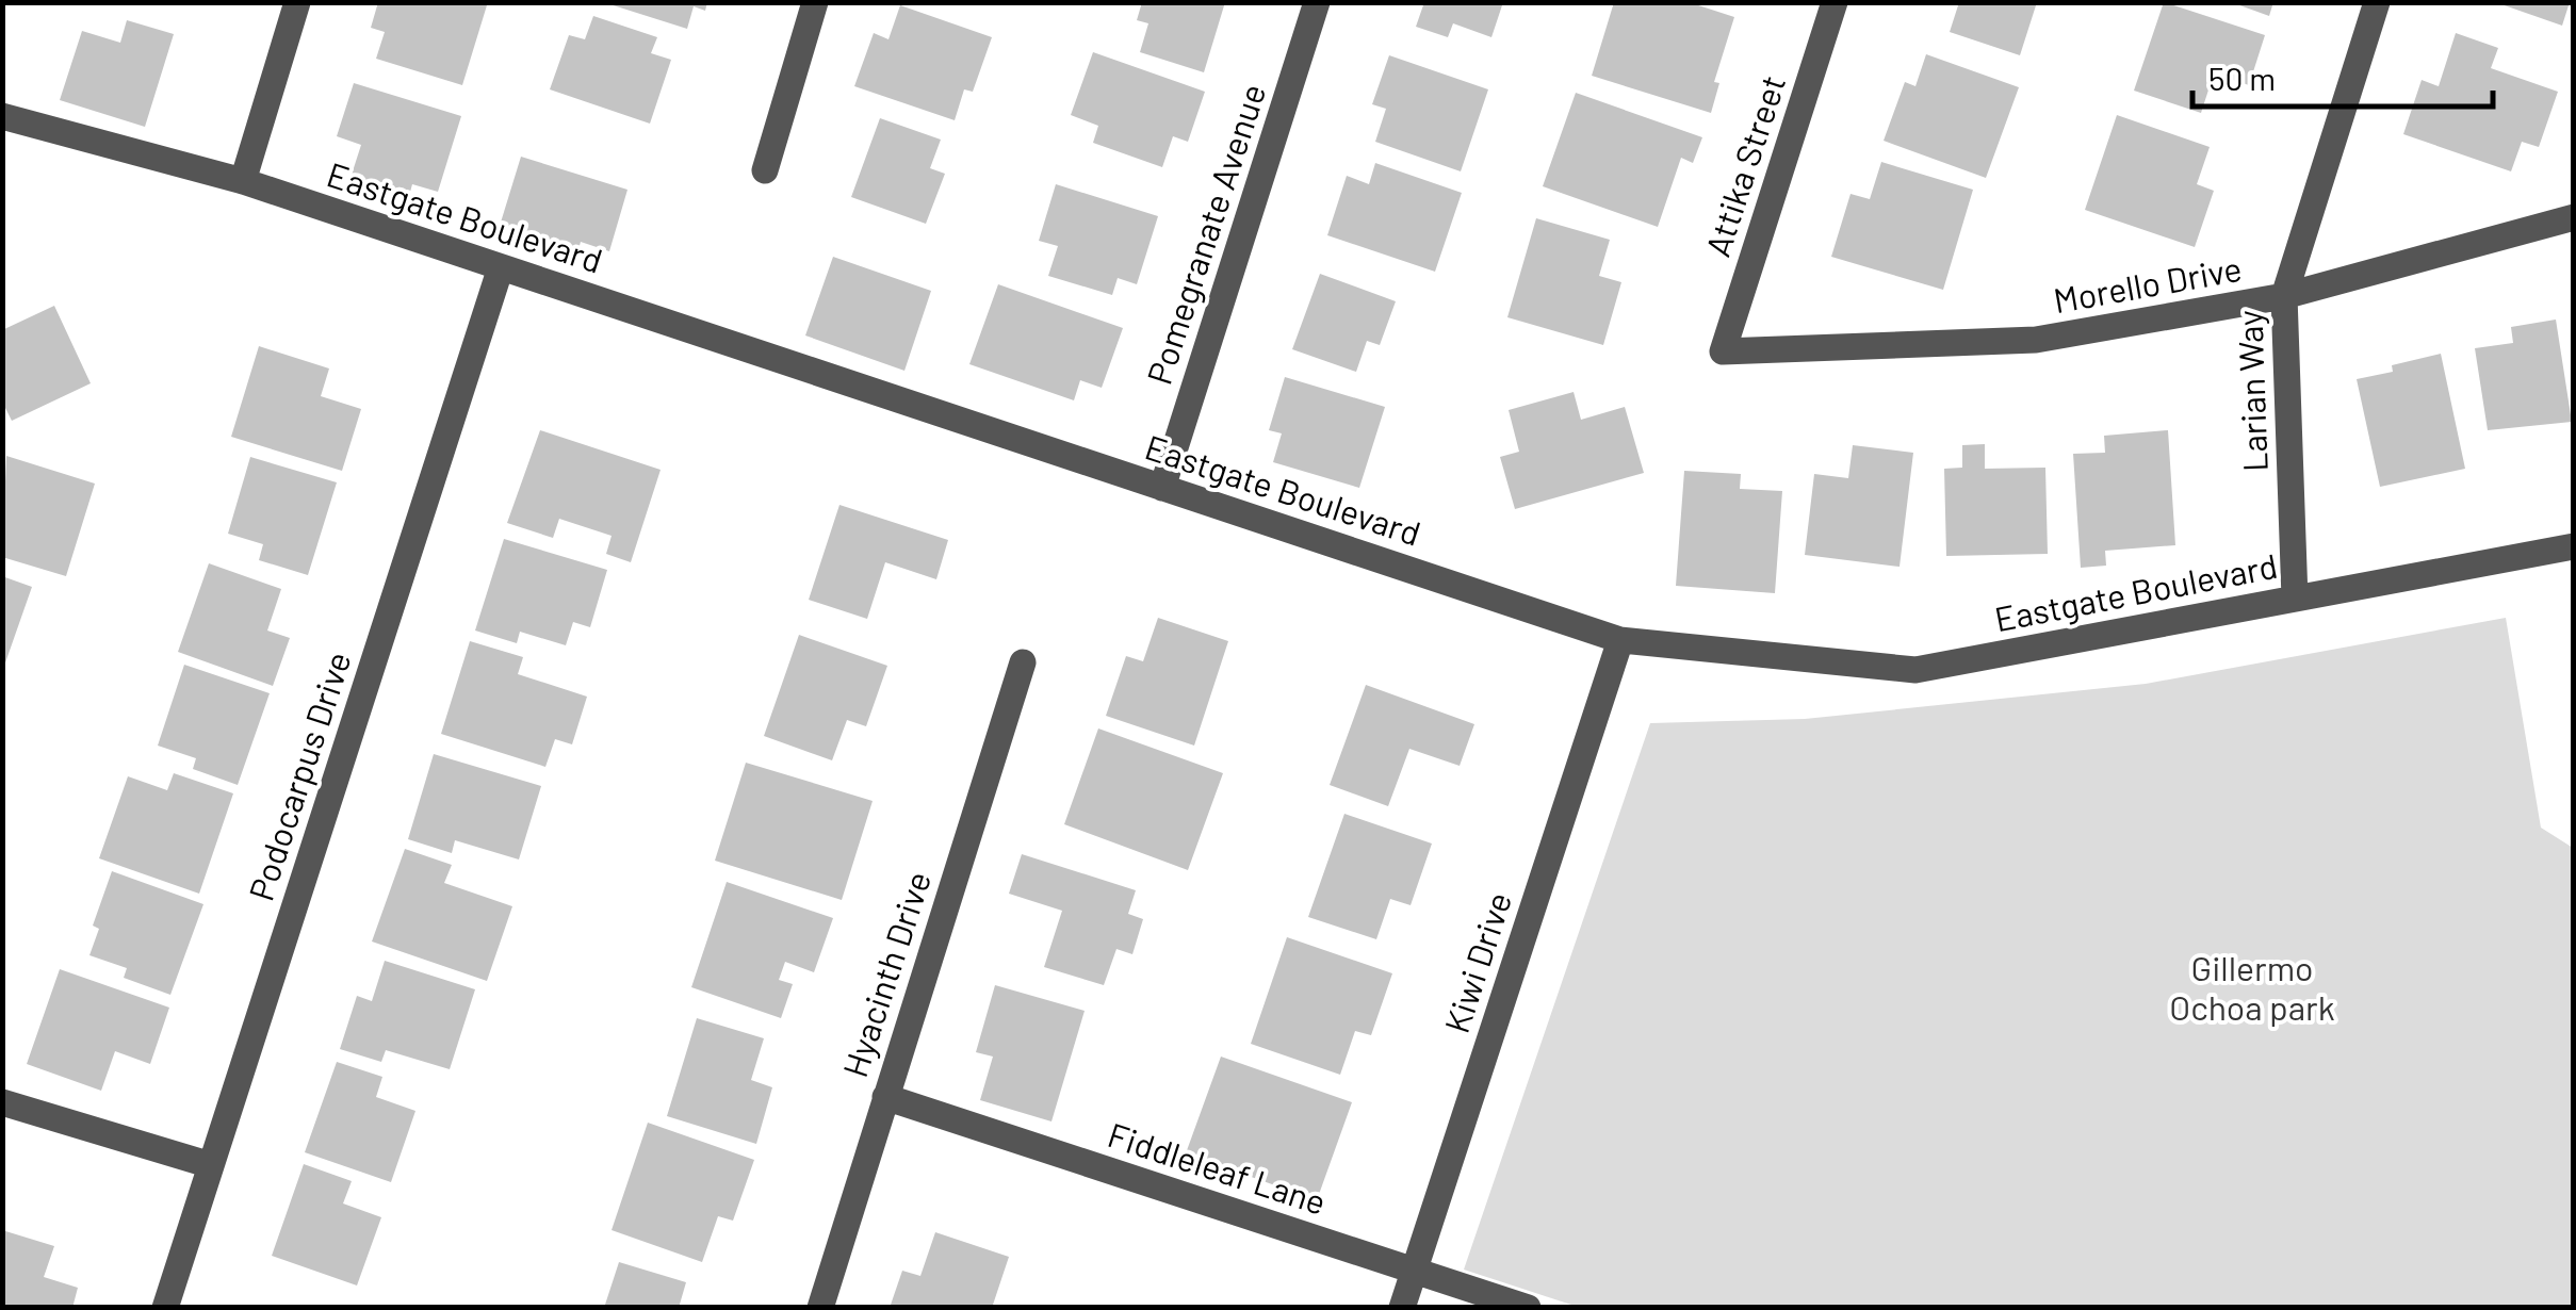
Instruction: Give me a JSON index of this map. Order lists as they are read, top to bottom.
{
  "streets": {
    "street": [
      "Attika Street",
      "Eastgate Boulevard",
      "Pomegranate Avenue",
      "Morello Drive",
      "Larian Way",
      "Podocarpus Drive",
      "Kiwi Drive",
      "Hyacinth Drive",
      "Fiddleleaf Lane"
    ]
  },
  "crossings": [
    ["Attika Street", "Morello Drive"],
    ["Eastgate Boulevard", "Pomegranate Avenue"],
    ["Eastgate Boulevard", "Larian Way"],
    ["Eastgate Boulevard", "Podocarpus Drive"],
    ["Eastgate Boulevard", "Kiwi Drive"],
    ["Morello Drive", "Larian Way"],
    ["Kiwi Drive", "Fiddleleaf Lane"],
    ["Hyacinth Drive", "Fiddleleaf Lane"]
  ],
  "parks": ["Gillermo Ochoa park"],
  "scale_bar": "50 m"
}
